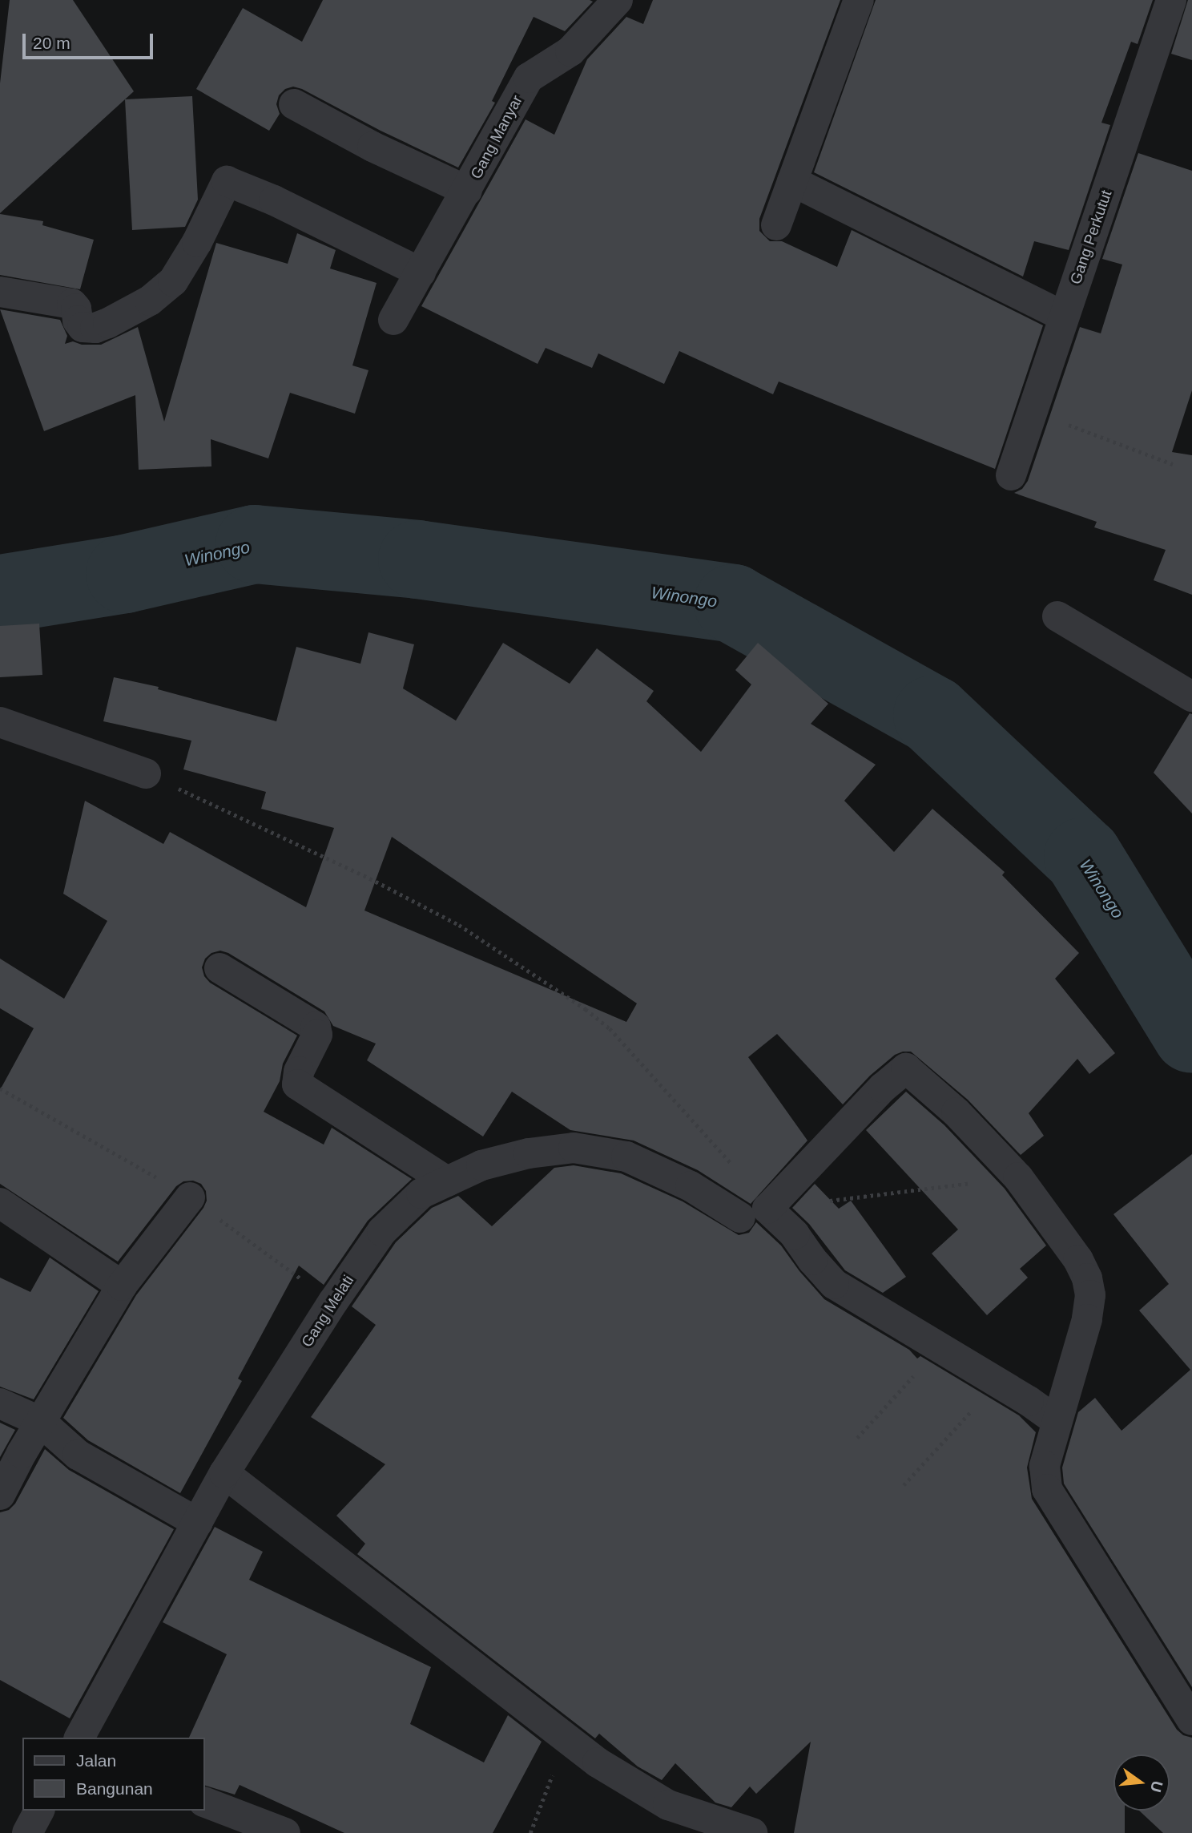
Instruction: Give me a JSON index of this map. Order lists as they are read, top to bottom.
{
  "streets": {
    "street": ["Gang Manyar", "Gang Perkutut", "Gang Melati"]
  },
  "water": ["Winongo"],
  "legend": ["Jalan", "Bangunan"],
  "scale_bar": "20 m",
  "north": "right"
}
